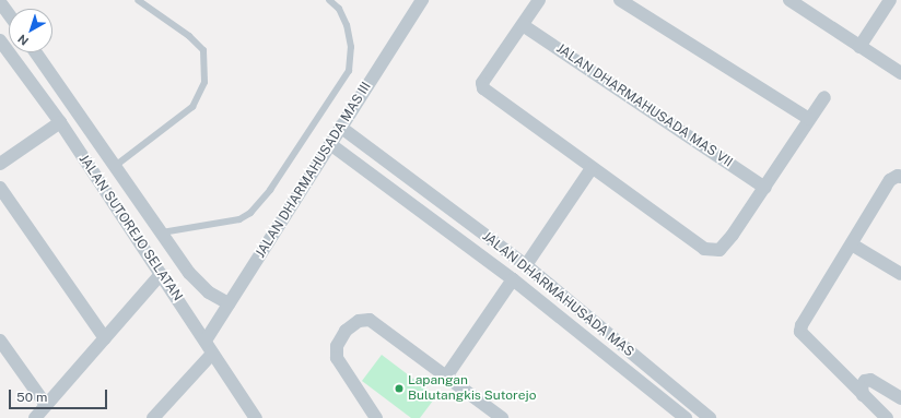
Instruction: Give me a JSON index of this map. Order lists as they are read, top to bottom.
{
  "streets": {
    "street": [
      "JALAN DHARMAHUSADA MAS VII",
      "JALAN DHARMAHUSADA MAS III",
      "JALAN SUTOREJO SELATAN",
      "JALAN DHARMAHUSADA MAS"
    ]
  },
  "crossings": [
    ["JALAN DHARMAHUSADA MAS III", "JALAN SUTOREJO SELATAN"],
    ["JALAN DHARMAHUSADA MAS III", "JALAN DHARMAHUSADA MAS"]
  ],
  "places": ["Lapangan Bulutangkis Sutorejo"],
  "scale_bar": "50 m",
  "north": "bottom left"
}
